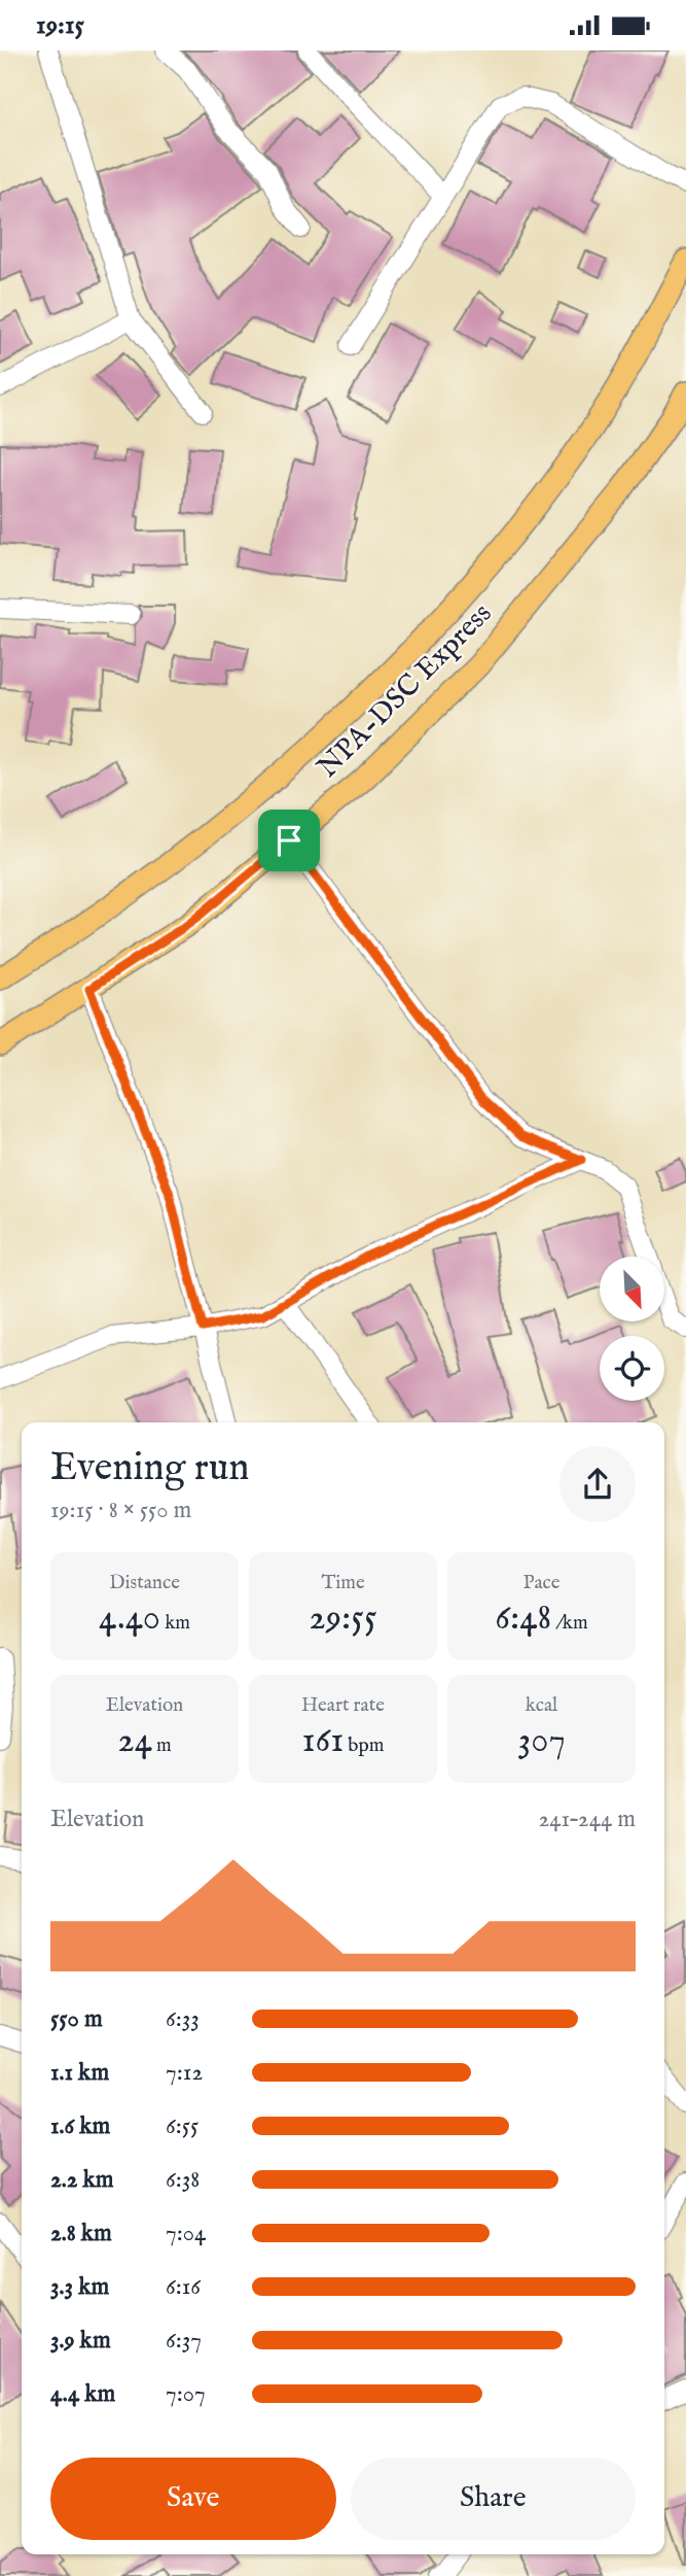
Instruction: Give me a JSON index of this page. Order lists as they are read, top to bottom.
{
  "streets": {
    "main road": ["NPA-DSC Express"]
  },
  "north": "bottom right",
  "page": {
    "status": "19:15",
    "heading": ["Evening run", "19:15 · 8 × 550 m"],
    "stats": [
      ["Distance", "4.40 km"],
      ["Time", "29:55"],
      ["Pace", "6:48 /km"],
      ["Elevation", "24 m"],
      ["Heart rate", "161 bpm"],
      ["kcal", "307"]
    ],
    "chart": ["Elevation", "241–244 m"],
    "list": [
      {
        "name": "550 m",
        "note": "6:33"
      },
      {
        "name": "1.1 km",
        "note": "7:12"
      },
      {
        "name": "1.6 km",
        "note": "6:55"
      },
      {
        "name": "2.2 km",
        "note": "6:38"
      },
      {
        "name": "2.8 km",
        "note": "7:04"
      },
      {
        "name": "3.3 km",
        "note": "6:16"
      },
      {
        "name": "3.9 km",
        "note": "6:37"
      },
      {
        "name": "4.4 km",
        "note": "7:07"
      }
    ],
    "buttons": ["Save", "Share"]
  }
}
